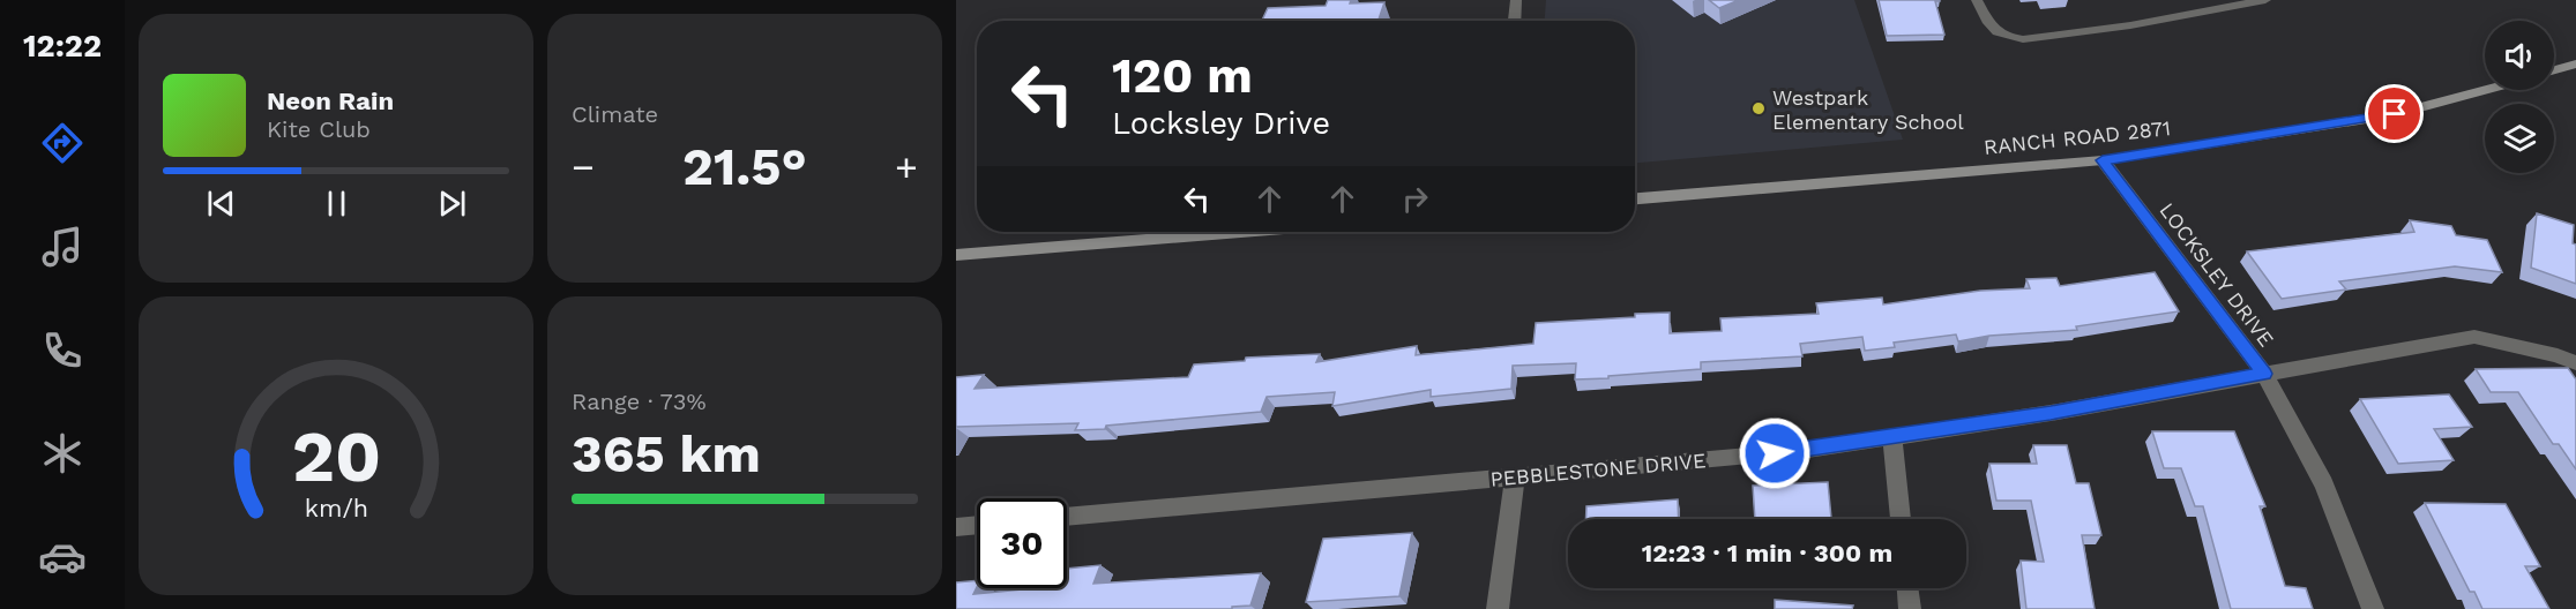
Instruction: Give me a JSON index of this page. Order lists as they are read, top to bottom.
{
  "streets": {
    "main road": ["RANCH ROAD 2871"],
    "street": ["LOCKSLEY DRIVE", "PEBBLESTONE DRIVE"]
  },
  "crossings": [
    ["RANCH ROAD 2871", "LOCKSLEY DRIVE"],
    ["LOCKSLEY DRIVE", "PEBBLESTONE DRIVE"]
  ],
  "places": ["Westpark Elementary School"],
  "page": {
    "tabs": "12:22",
    "tile": [
      "Climate",
      ["Range · 73%", "365 km"]
    ],
    "turn": ["120 m", "Locksley Drive"],
    "song": ["Neon Rain", "Kite Club"],
    "heat": ["−", "21.5°", "+"],
    "limit": "30",
    "trip": "12:23 · 1 min · 300 m",
    "gauge": ["20", "km/h"]
  }
}
